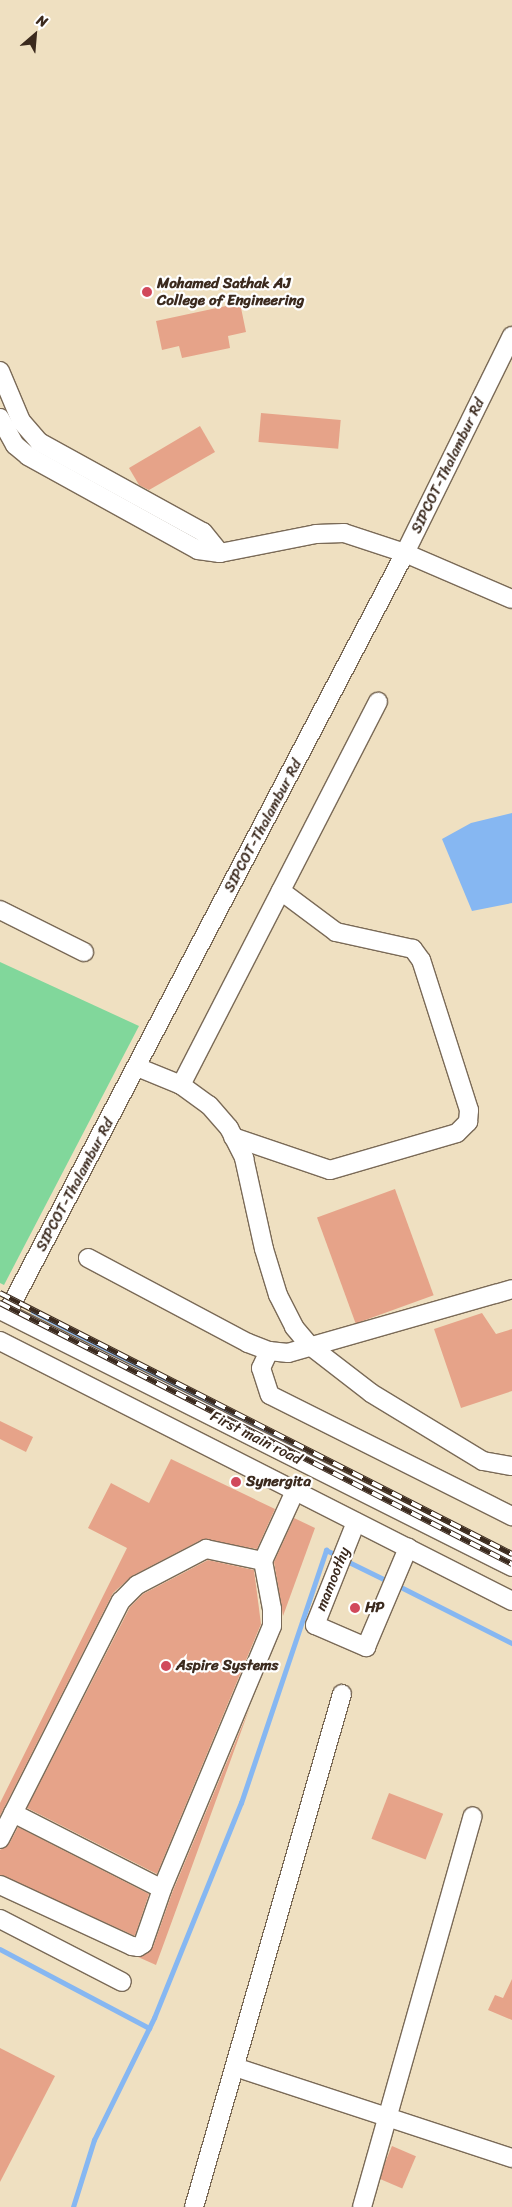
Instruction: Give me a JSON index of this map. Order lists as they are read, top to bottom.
{
  "streets": {
    "street": ["SIPCOT-Thalambur Rd", "First main road", "mamoothy"]
  },
  "crossings": [
    ["SIPCOT-Thalambur Rd", "First main road"]
  ],
  "places": [
    "Mohamed Sathak AJ College of Engineering",
    "Synergita",
    "HP",
    "Aspire Systems"
  ],
  "north": "top right"
}
